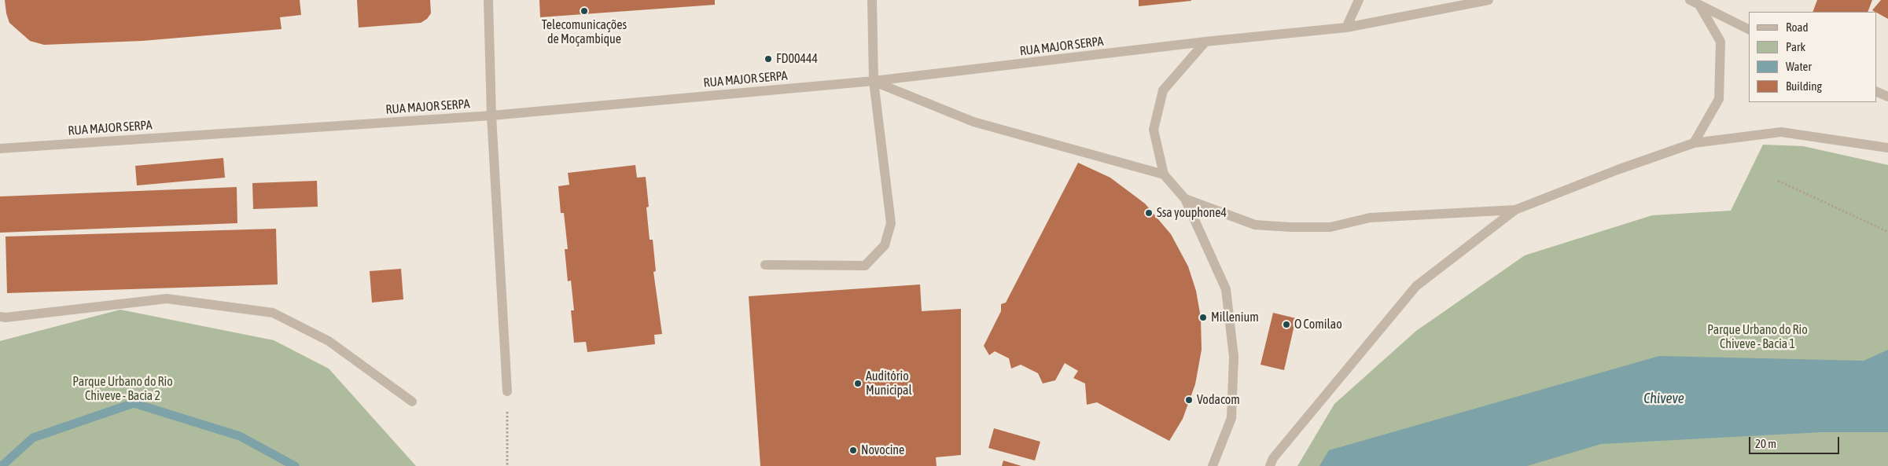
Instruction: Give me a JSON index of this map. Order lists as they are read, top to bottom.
{
  "streets": {
    "street": ["RUA MAJOR SERPA"]
  },
  "water": ["Chiveve"],
  "parks": ["Parque Urbano do Rio Chiveve - Bacia 1", "Parque Urbano do Rio Chiveve - Bacia 2"],
  "places": [
    "Telecomunicações de Moçambique",
    "FD00444",
    "Ssa youphone4",
    "Millenium",
    "O Comilao",
    "Auditório Municipal",
    "Vodacom",
    "Novocine"
  ],
  "legend": [
    "Road",
    "Park",
    "Water",
    "Building"
  ],
  "scale_bar": "20 m"
}
